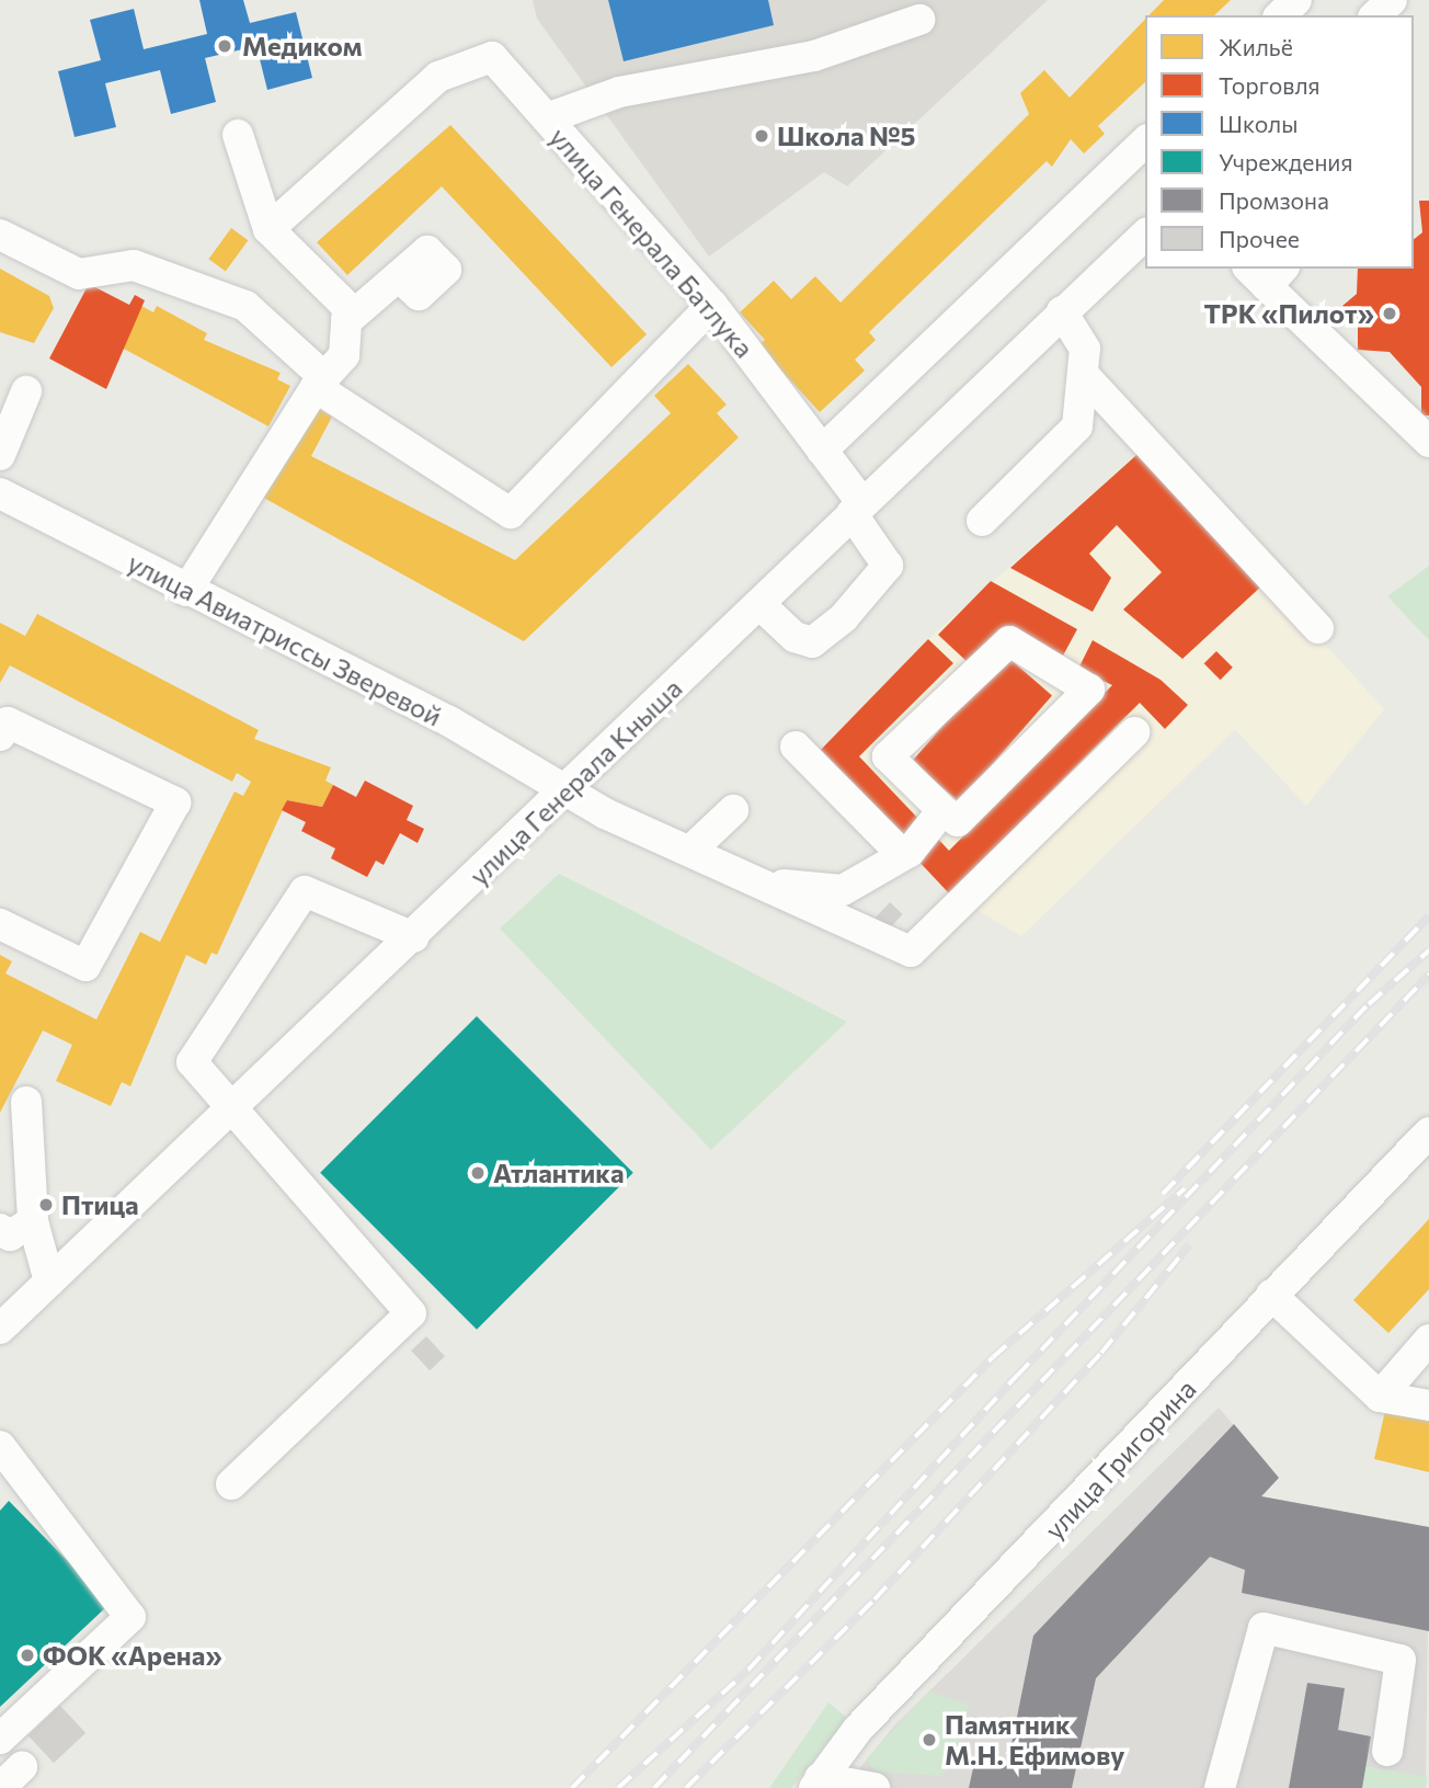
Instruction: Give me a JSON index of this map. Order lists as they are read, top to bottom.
{
  "streets": {
    "street": [
      "улица Генерала Батлука",
      "улица Авиатриссы Зверевой",
      "улица Генерала Кныша",
      "улица Григорина"
    ]
  },
  "crossings": [
    ["улица Генерала Батлука", "улица Генерала Кныша"],
    ["улица Авиатриссы Зверевой", "улица Генерала Кныша"]
  ],
  "places": [
    "Медиком",
    "Школа №5",
    "ТРК «Пилот»",
    "Атлантика",
    "Птица",
    "ФОК «Арена»",
    "Памятник М.Н. Ефимову"
  ],
  "legend": [
    "Жильё",
    "Торговля",
    "Школы",
    "Учреждения",
    "Промзона",
    "Прочее"
  ]
}
